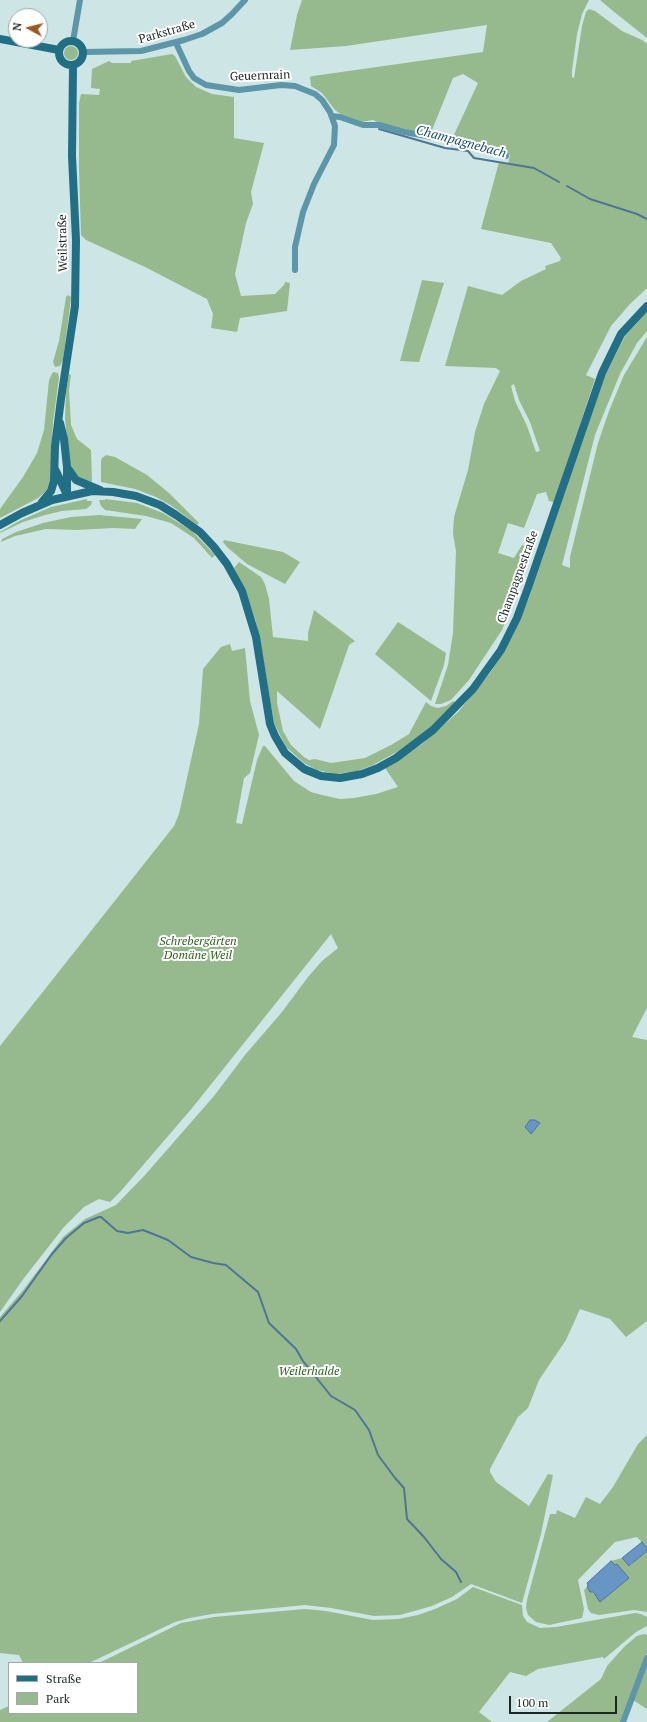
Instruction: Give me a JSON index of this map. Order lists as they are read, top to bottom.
{
  "streets": {
    "main road": ["Weilstraße", "Champagnestraße"],
    "street": ["Parkstraße", "Geuernrain"]
  },
  "crossings": [
    ["Parkstraße", "Geuernrain"],
    ["Parkstraße", "Weilstraße"],
    ["Weilstraße", "Champagnestraße"]
  ],
  "water": ["Champagnebach"],
  "parks": ["Schrebergärten Domäne Weil", "Weilerhalde"],
  "legend": ["Straße", "Park"],
  "scale_bar": "100 m",
  "north": "left"
}
